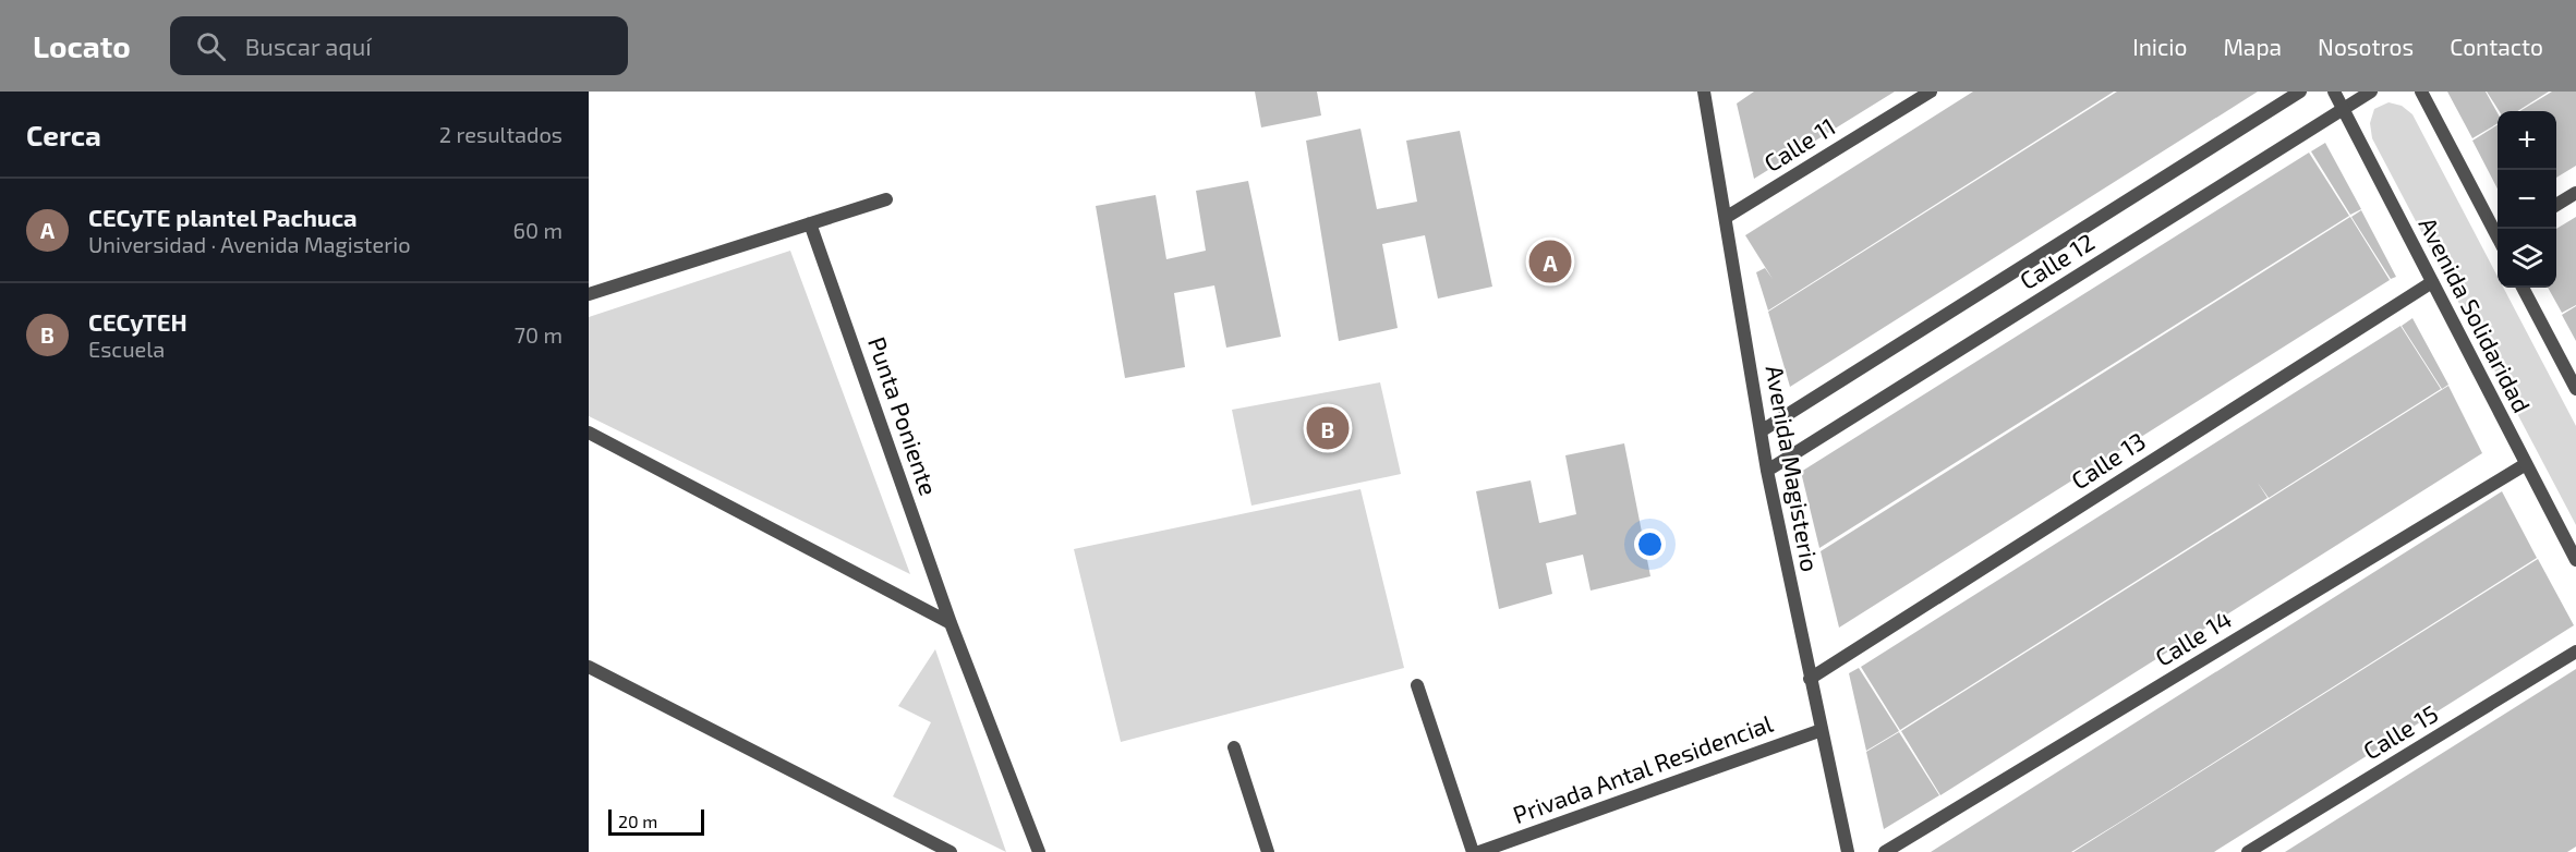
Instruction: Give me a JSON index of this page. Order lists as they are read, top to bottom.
{
  "streets": {
    "street": [
      "Calle 11",
      "Calle 12",
      "Avenida Solidaridad",
      "Punta Poniente",
      "Calle 13",
      "Avenida Magisterio",
      "Calle 14",
      "Calle 15",
      "Privada Antal Residencial"
    ]
  },
  "crossings": [
    ["Calle 11", "Avenida Magisterio"],
    ["Calle 12", "Avenida Solidaridad"],
    ["Calle 12", "Avenida Magisterio"],
    ["Avenida Solidaridad", "Calle 13"],
    ["Avenida Solidaridad", "Calle 14"],
    ["Calle 13", "Avenida Magisterio"],
    ["Avenida Magisterio", "Privada Antal Residencial"]
  ],
  "scale_bar": "20 m",
  "page": {
    "header": "Locato",
    "search": "Buscar aquí",
    "nav": [
      "Inicio",
      "Mapa",
      "Nosotros",
      "Contacto"
    ],
    "heading": ["Cerca", "2 resultados"],
    "map_buttons": ["+", "−"],
    "list": [
      {
        "mark": "A",
        "name": "CECyTE plantel Pachuca",
        "note": "Universidad · Avenida Magisterio",
        "value": "60 m"
      },
      {
        "mark": "B",
        "name": "CECyTEH",
        "note": "Escuela",
        "value": "70 m"
      }
    ],
    "pins": ["A", "B"],
    "scale": "20 m"
  }
}
